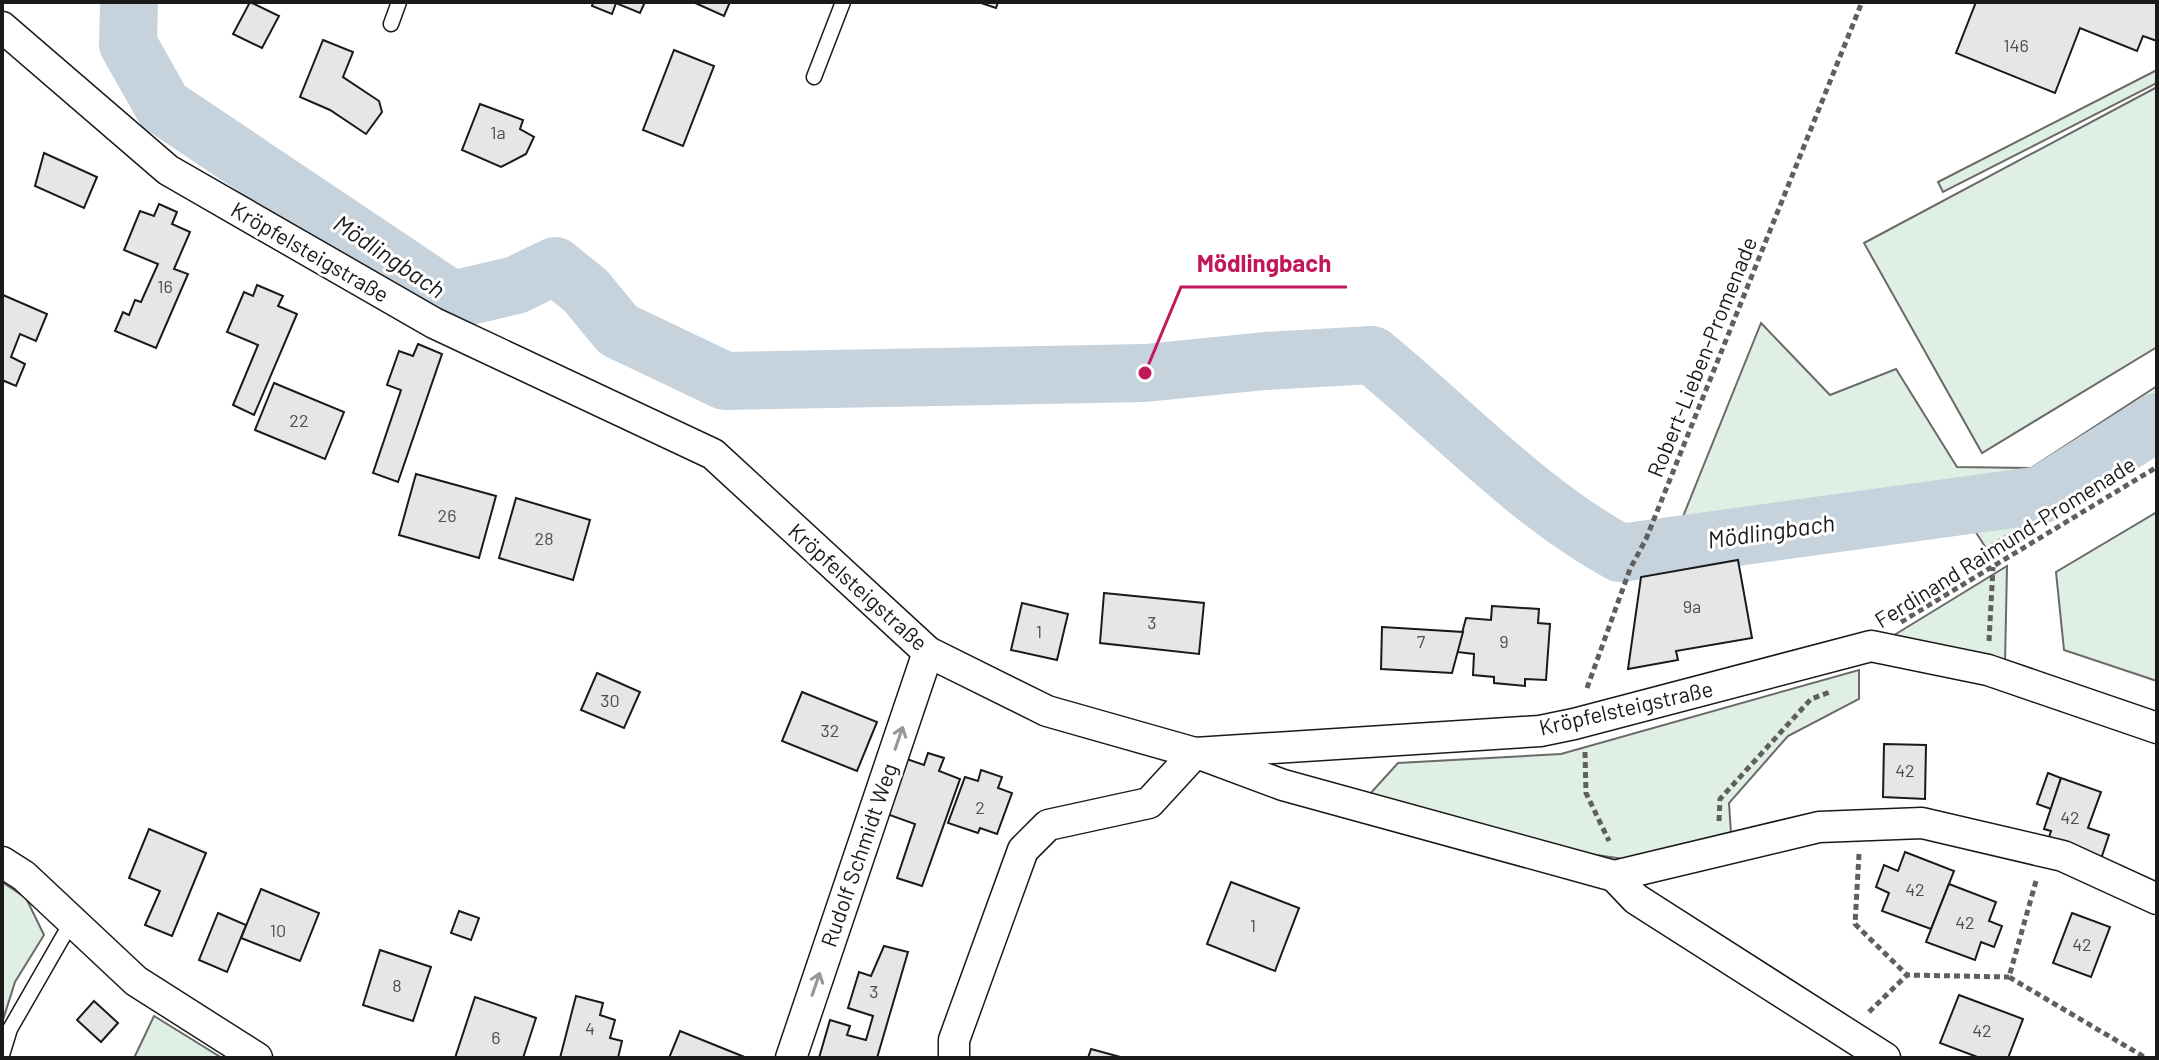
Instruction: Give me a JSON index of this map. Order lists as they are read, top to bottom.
{
  "streets": {
    "street": ["Kröpfelsteigstraße", "Rudolf Schmidt Weg"],
    "path": ["Robert-Lieben-Promenade", "Ferdinand Raimund-Promenade"]
  },
  "crossings": [
    ["Kröpfelsteigstraße", "Robert-Lieben-Promenade"],
    ["Kröpfelsteigstraße", "Ferdinand Raimund-Promenade"],
    ["Kröpfelsteigstraße", "Rudolf Schmidt Weg"]
  ],
  "one_way": ["Rudolf Schmidt Weg"],
  "water": ["Mödlingbach"],
  "places": ["Mödlingbach"],
  "house_numbers": [
    "146",
    "1a",
    "16",
    "22",
    "26",
    "28",
    "9a",
    "3",
    "1",
    "7",
    "9",
    "30",
    "32",
    "42",
    "2",
    "42",
    "42",
    "42",
    "1",
    "10",
    "42",
    "8",
    "3",
    "4",
    "42",
    "6"
  ]
}
